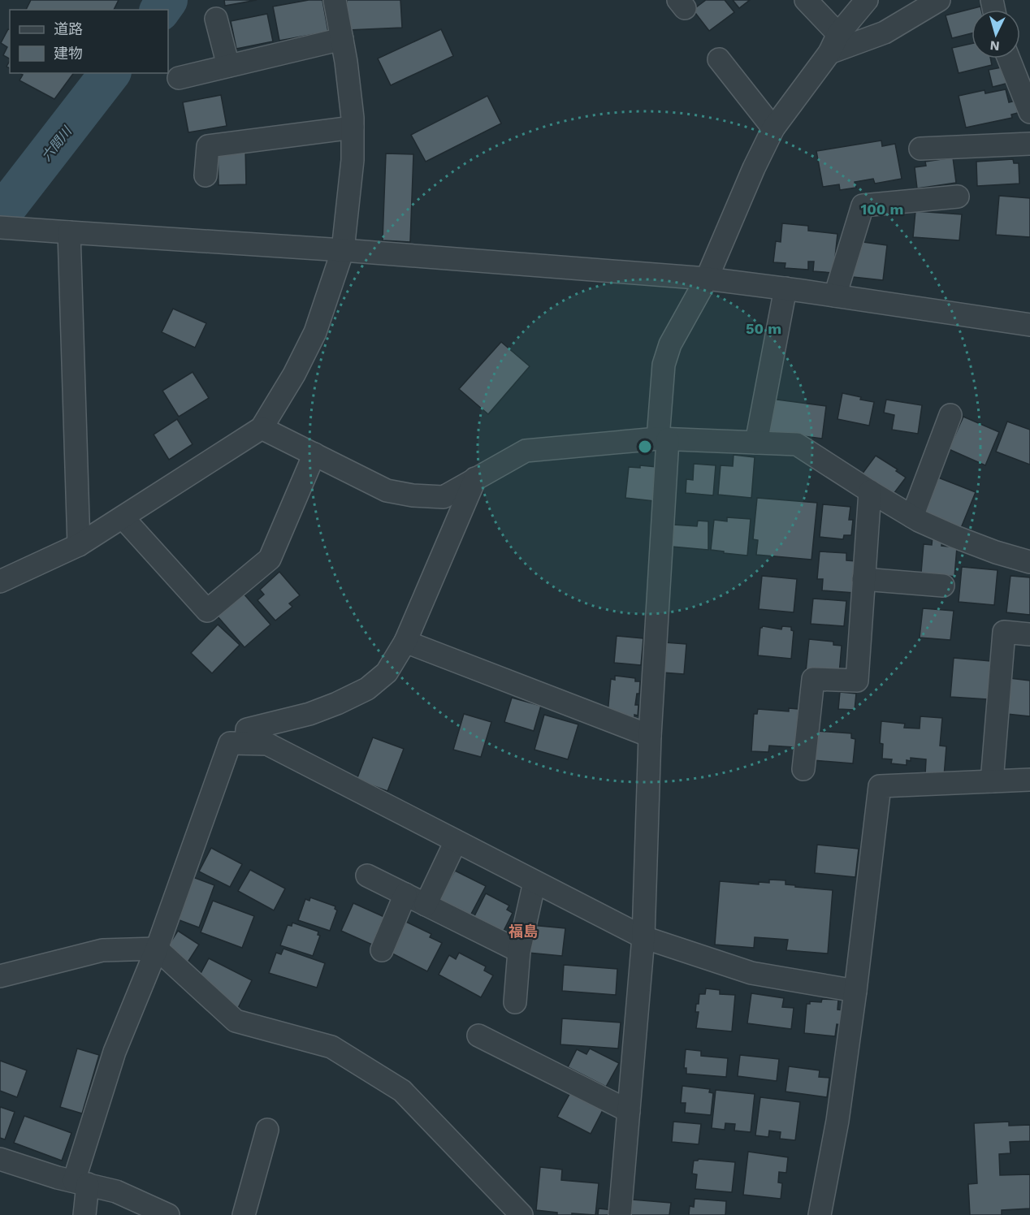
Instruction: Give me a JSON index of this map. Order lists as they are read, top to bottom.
{
  "districts": ["福島"],
  "water": ["六間川"],
  "legend": ["道路", "建物"],
  "north": "bottom",
  "rings": ["100 m", "50 m"]
}
